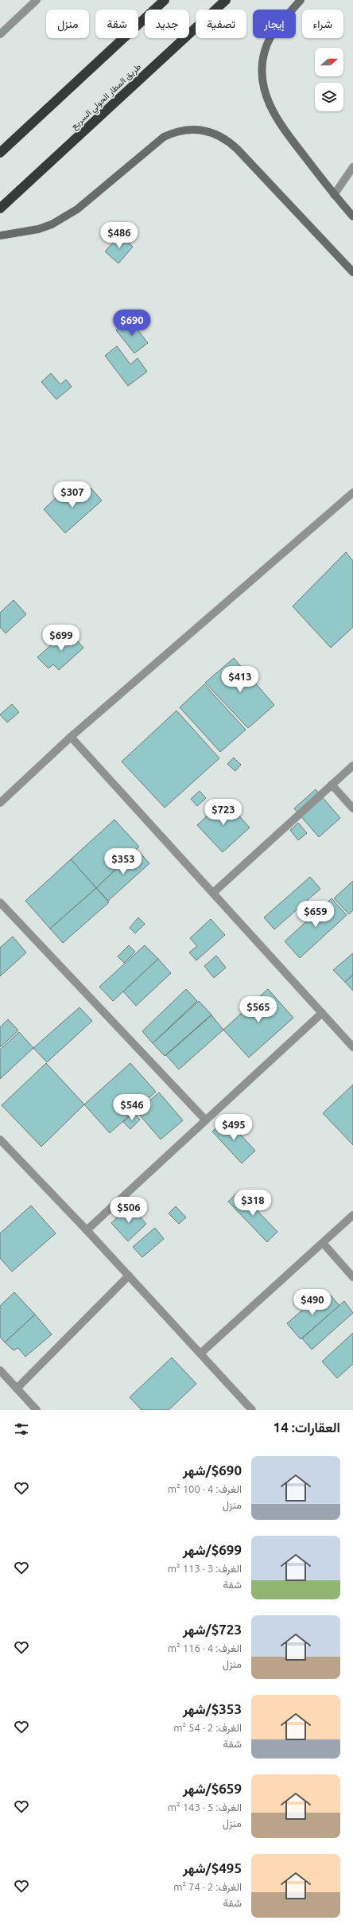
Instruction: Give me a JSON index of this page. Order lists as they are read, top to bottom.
{
  "streets": {
    "highway": ["طريق المطار الحولي السريع"]
  },
  "north": "right",
  "page": {
    "chip": [
      "شراء",
      "إيجار",
      "تصفية",
      "جديد",
      "شقة",
      "منزل"
    ],
    "price": [
      "$486",
      "$690",
      "$307",
      "$699",
      "$413",
      "$723",
      "$353",
      "$659",
      "$565",
      "$546",
      "$495",
      "$318",
      "$506",
      "$490"
    ],
    "heading": "العقارات: 14",
    "list": [
      {
        "name": "$690/شهر",
        "note": "الغرف: 4 · 100 m² · منزل"
      },
      {
        "name": "$699/شهر",
        "note": "الغرف: 3 · 113 m² · شقة"
      },
      {
        "name": "$723/شهر",
        "note": "الغرف: 4 · 116 m² · منزل"
      },
      {
        "name": "$353/شهر",
        "note": "الغرف: 2 · 54 m² · شقة"
      },
      {
        "name": "$659/شهر",
        "note": "الغرف: 5 · 143 m² · منزل"
      },
      {
        "name": "$495/شهر",
        "note": "الغرف: 2 · 74 m² · شقة"
      }
    ]
  }
}
